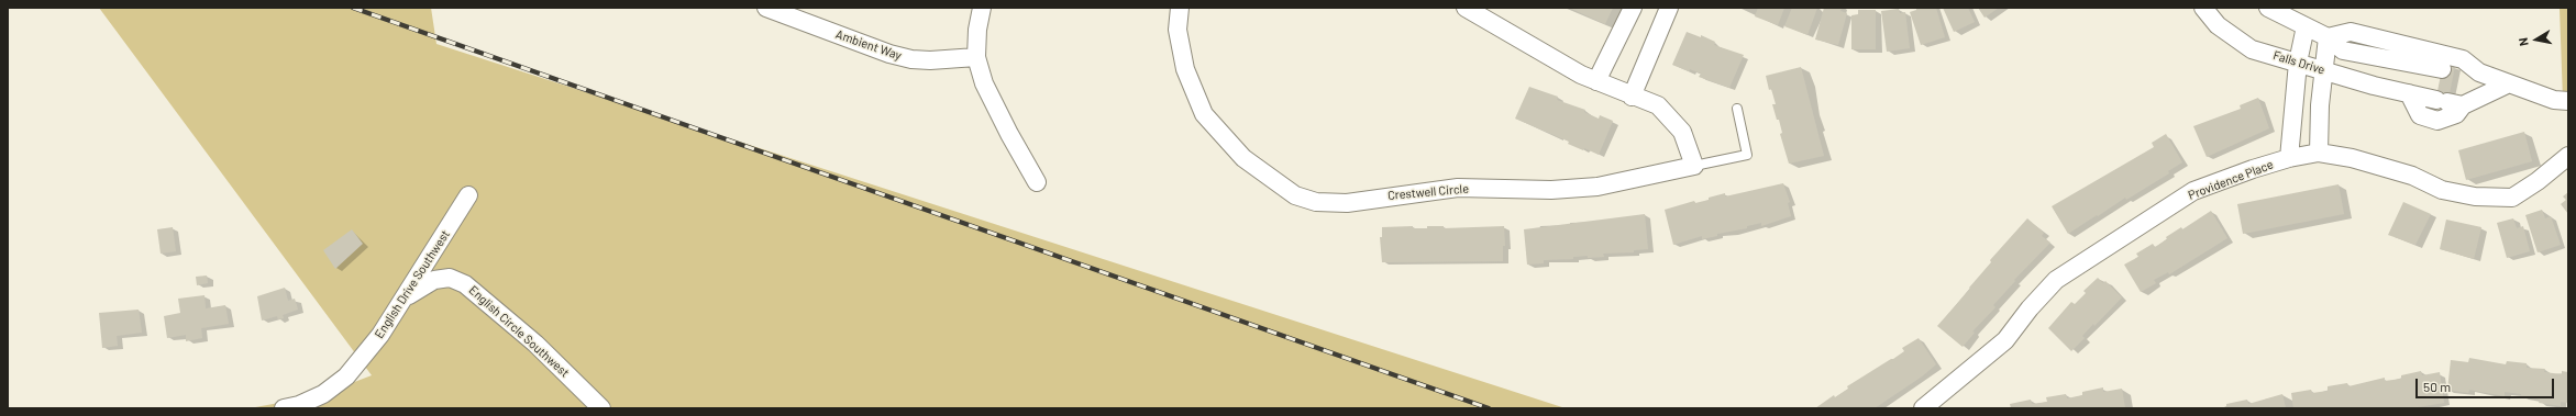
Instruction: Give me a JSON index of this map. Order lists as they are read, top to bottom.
{
  "streets": {
    "street": [
      "Ambient Way",
      "Falls Drive",
      "Providence Place",
      "Crestwell Circle",
      "English Drive Southwest",
      "English Circle Southwest"
    ]
  },
  "crossings": [
    ["English Drive Southwest", "English Circle Southwest"]
  ],
  "scale_bar": "50 m",
  "north": "left"
}
